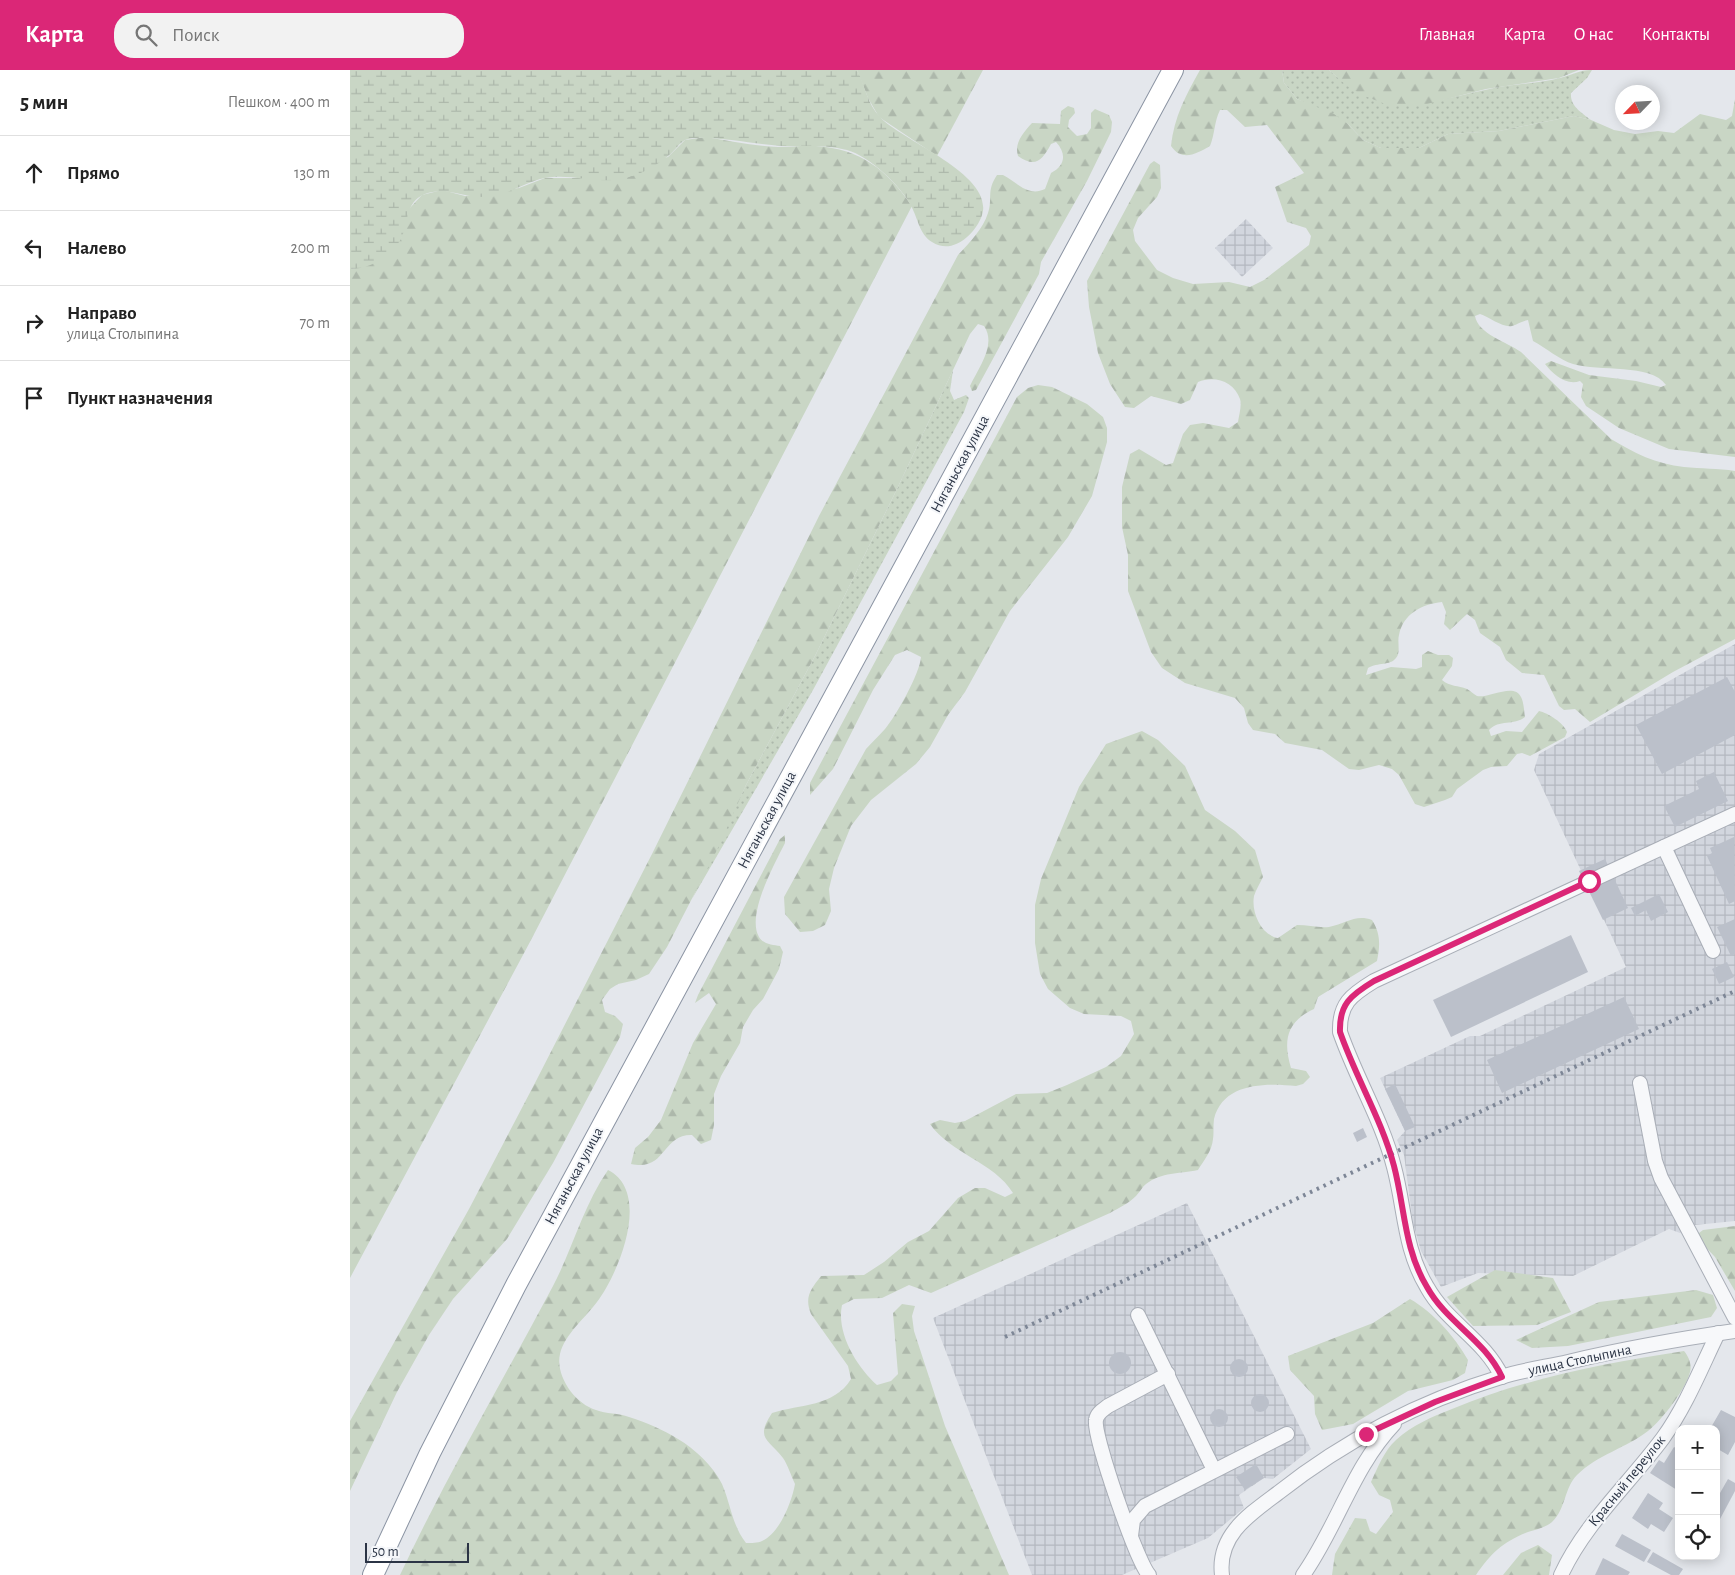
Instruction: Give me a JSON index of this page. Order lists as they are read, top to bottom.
{
  "streets": {
    "highway": ["Няганьская улица"],
    "street": ["улица Столыпина", "Красный переулок"]
  },
  "crossings": [
    ["улица Столыпина", "Красный переулок"]
  ],
  "scale_bar": "50 m",
  "north": "bottom left",
  "page": {
    "header": "Карта",
    "search": "Поиск",
    "nav": [
      "Главная",
      "Карта",
      "О нас",
      "Контакты"
    ],
    "heading": ["5 мин", "Пешком · 400 m"],
    "list": [
      ["Прямо", "130 m"],
      ["Налево", "200 m"],
      ["Направо", "улица Столыпина", "70 m"],
      "Пункт назначения"
    ],
    "map_buttons": ["+", "−"],
    "scale": "50 m"
  }
}
